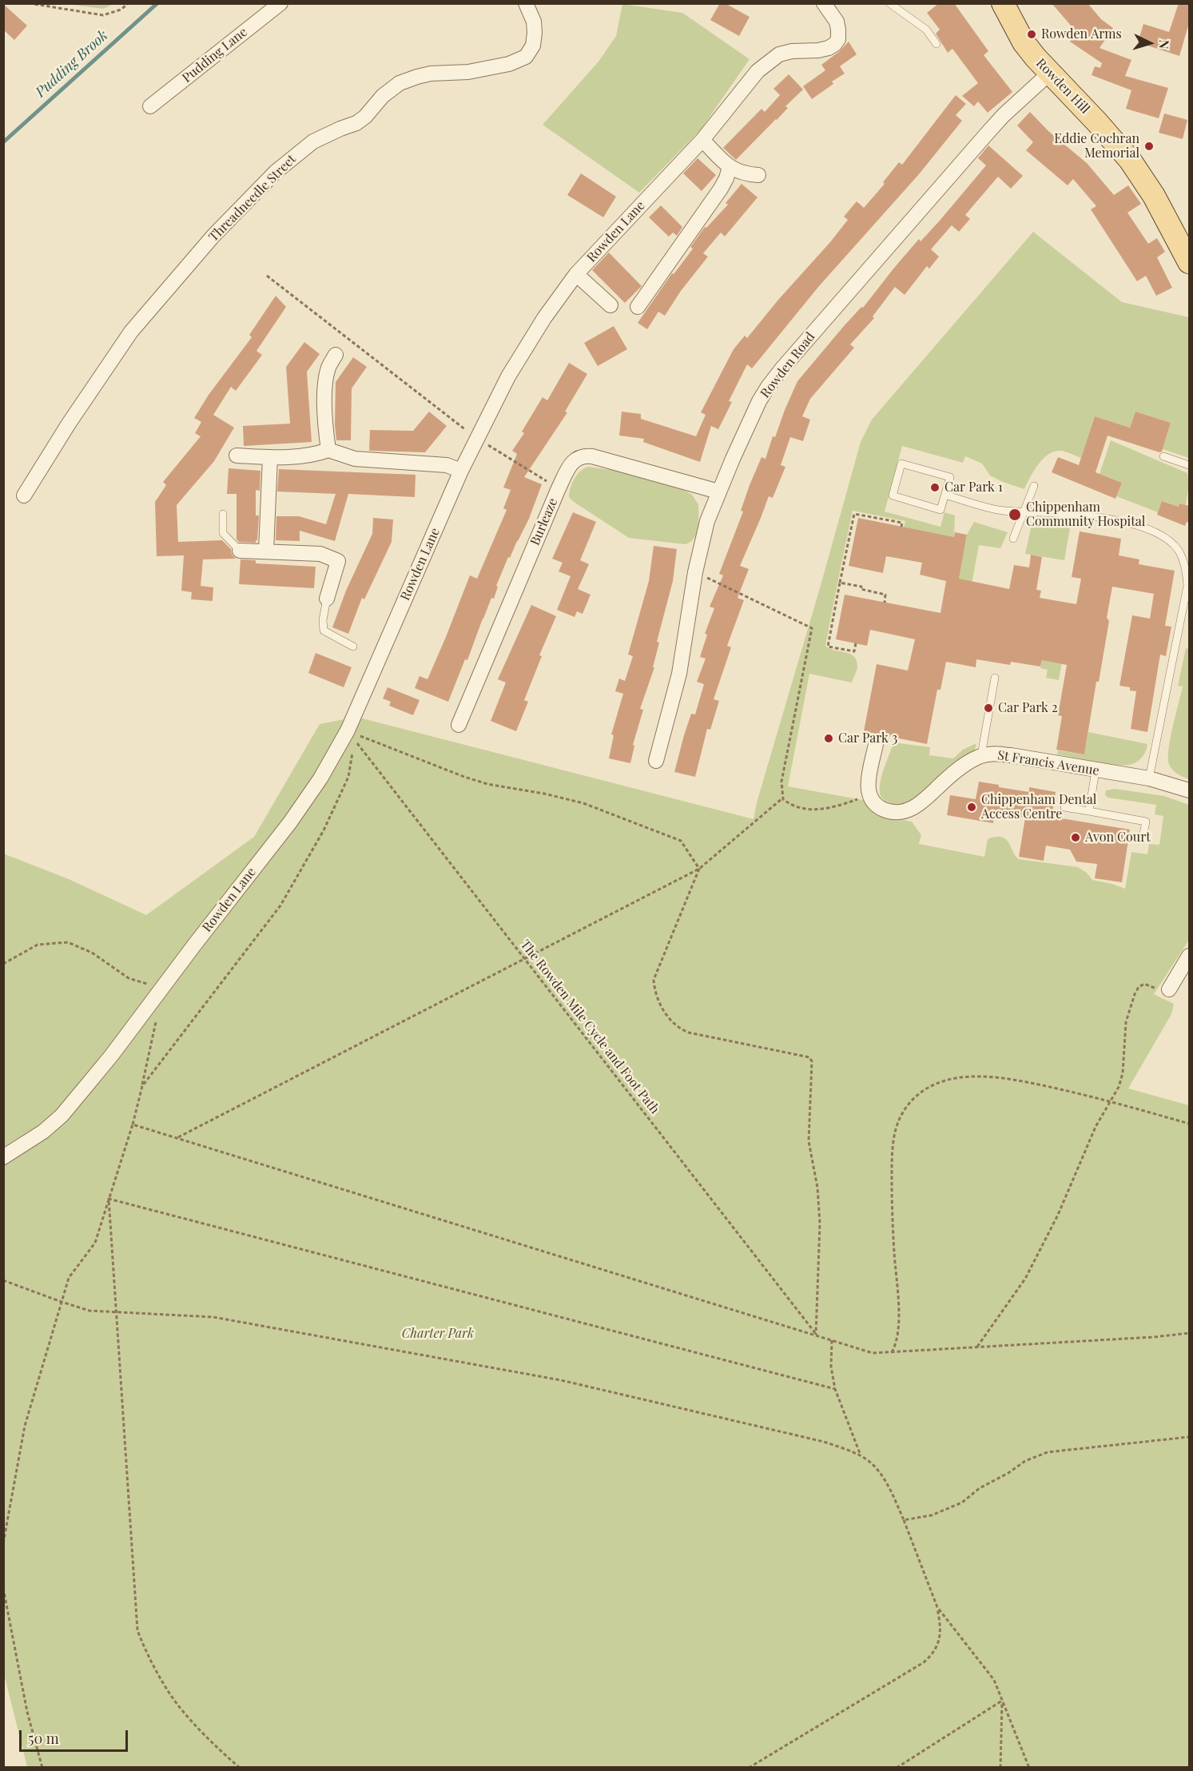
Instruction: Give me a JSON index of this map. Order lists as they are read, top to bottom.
{
  "streets": {
    "main road": ["Rowden Hill"],
    "street": [
      "Pudding Lane",
      "Threadneedle Street",
      "Rowden Lane",
      "Rowden Road",
      "Burleaze",
      "St Francis Avenue"
    ],
    "path": ["The Rowden Mile Cycle and Foot Path"]
  },
  "crossings": [
    ["Rowden Hill", "Rowden Road"],
    ["Rowden Lane", "The Rowden Mile Cycle and Foot Path"],
    ["Rowden Road", "Burleaze"]
  ],
  "water": ["Pudding Brook"],
  "parks": ["Charter Park"],
  "places": [
    "Rowden Arms",
    "Eddie Cochran Memorial",
    "Car Park 1",
    "Chippenham Community Hospital",
    "Car Park 2",
    "Car Park 3",
    "Chippenham Dental Access Centre",
    "Avon Court"
  ],
  "scale_bar": "50 m",
  "north": "right"
}
